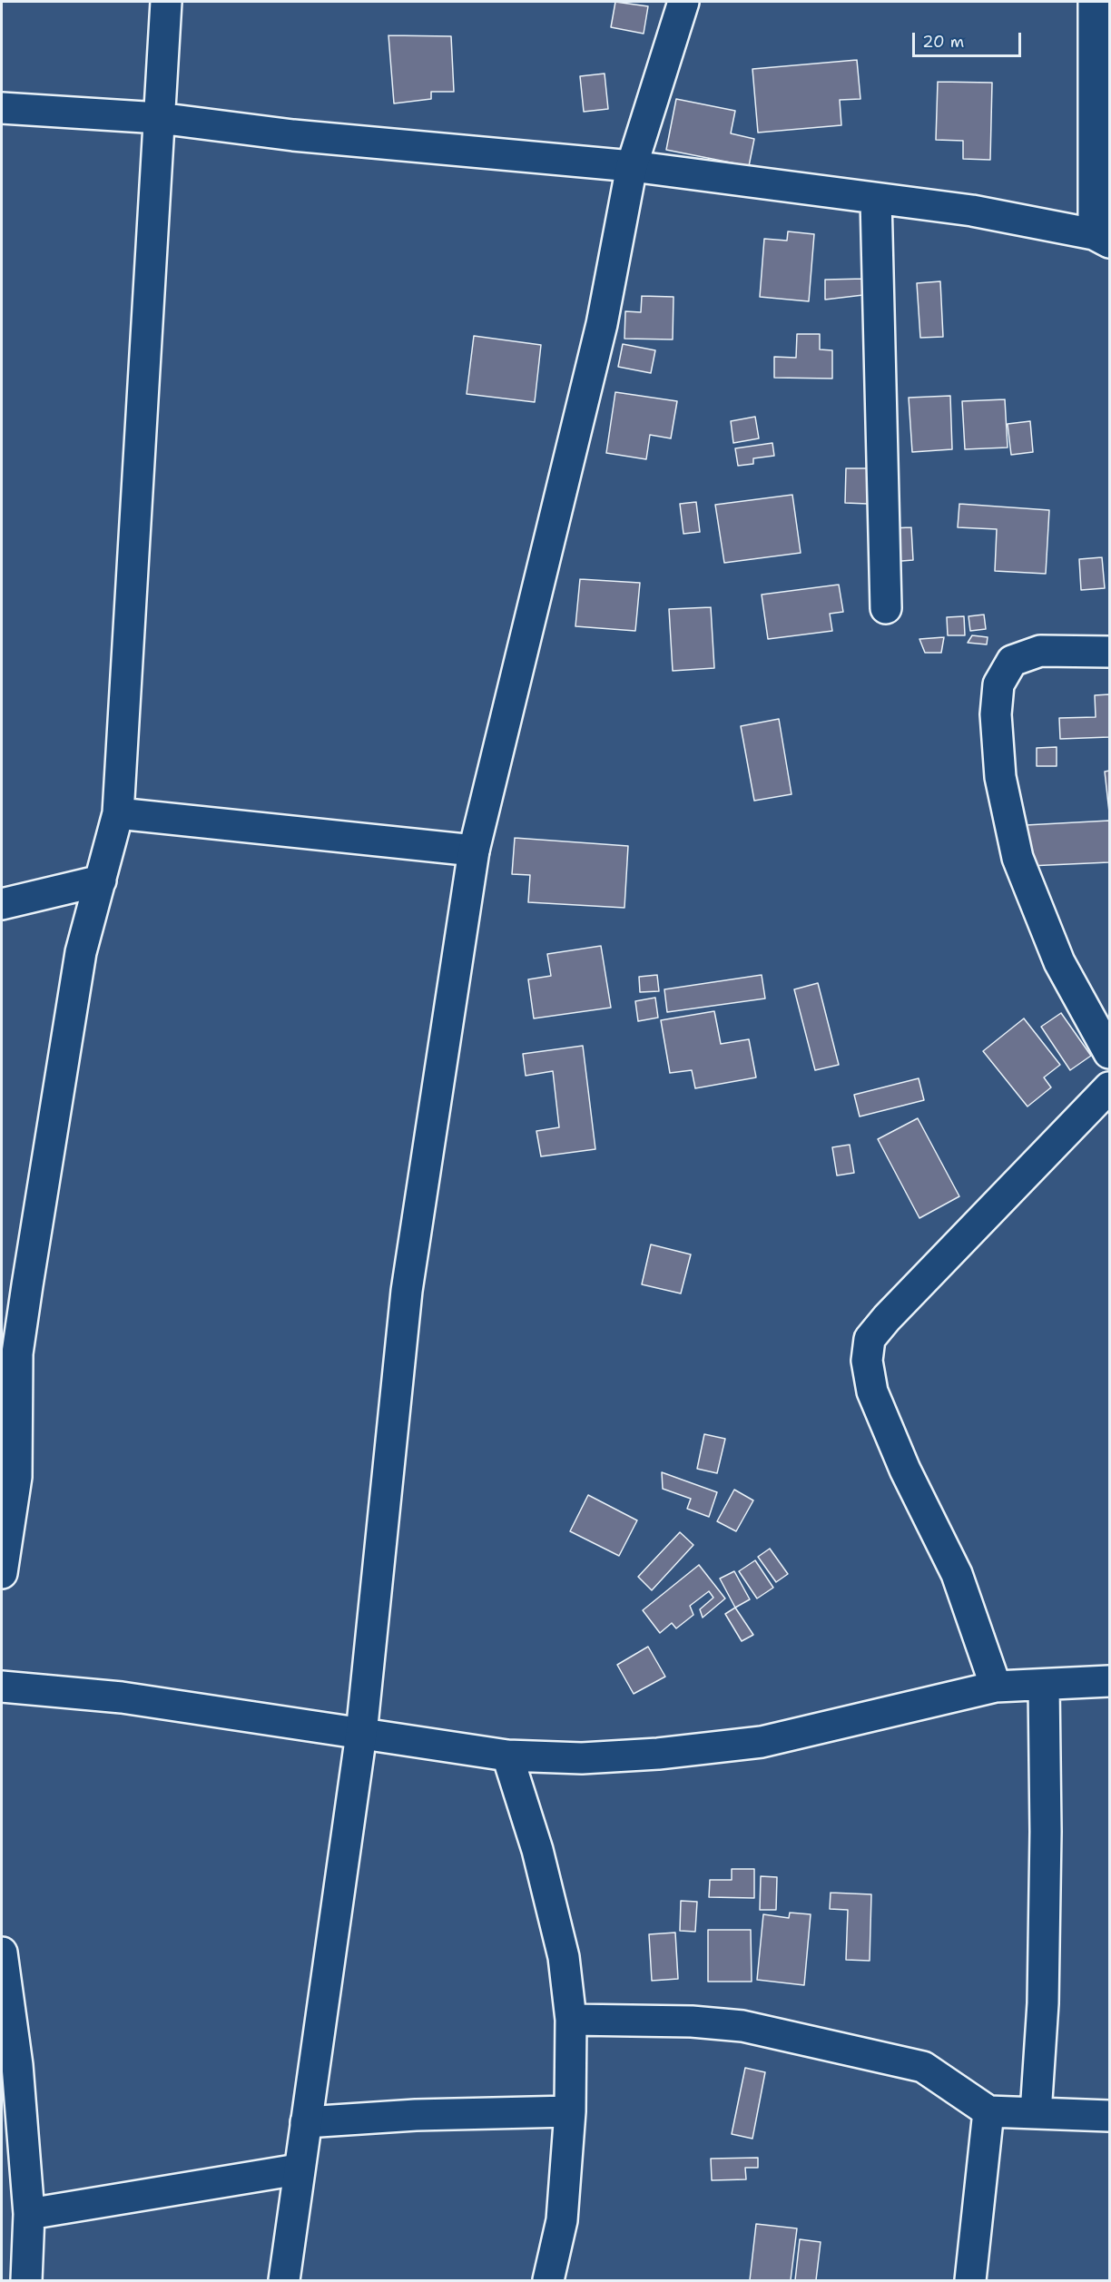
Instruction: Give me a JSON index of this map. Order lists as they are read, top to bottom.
{
  "scale_bar": "20 m"
}
